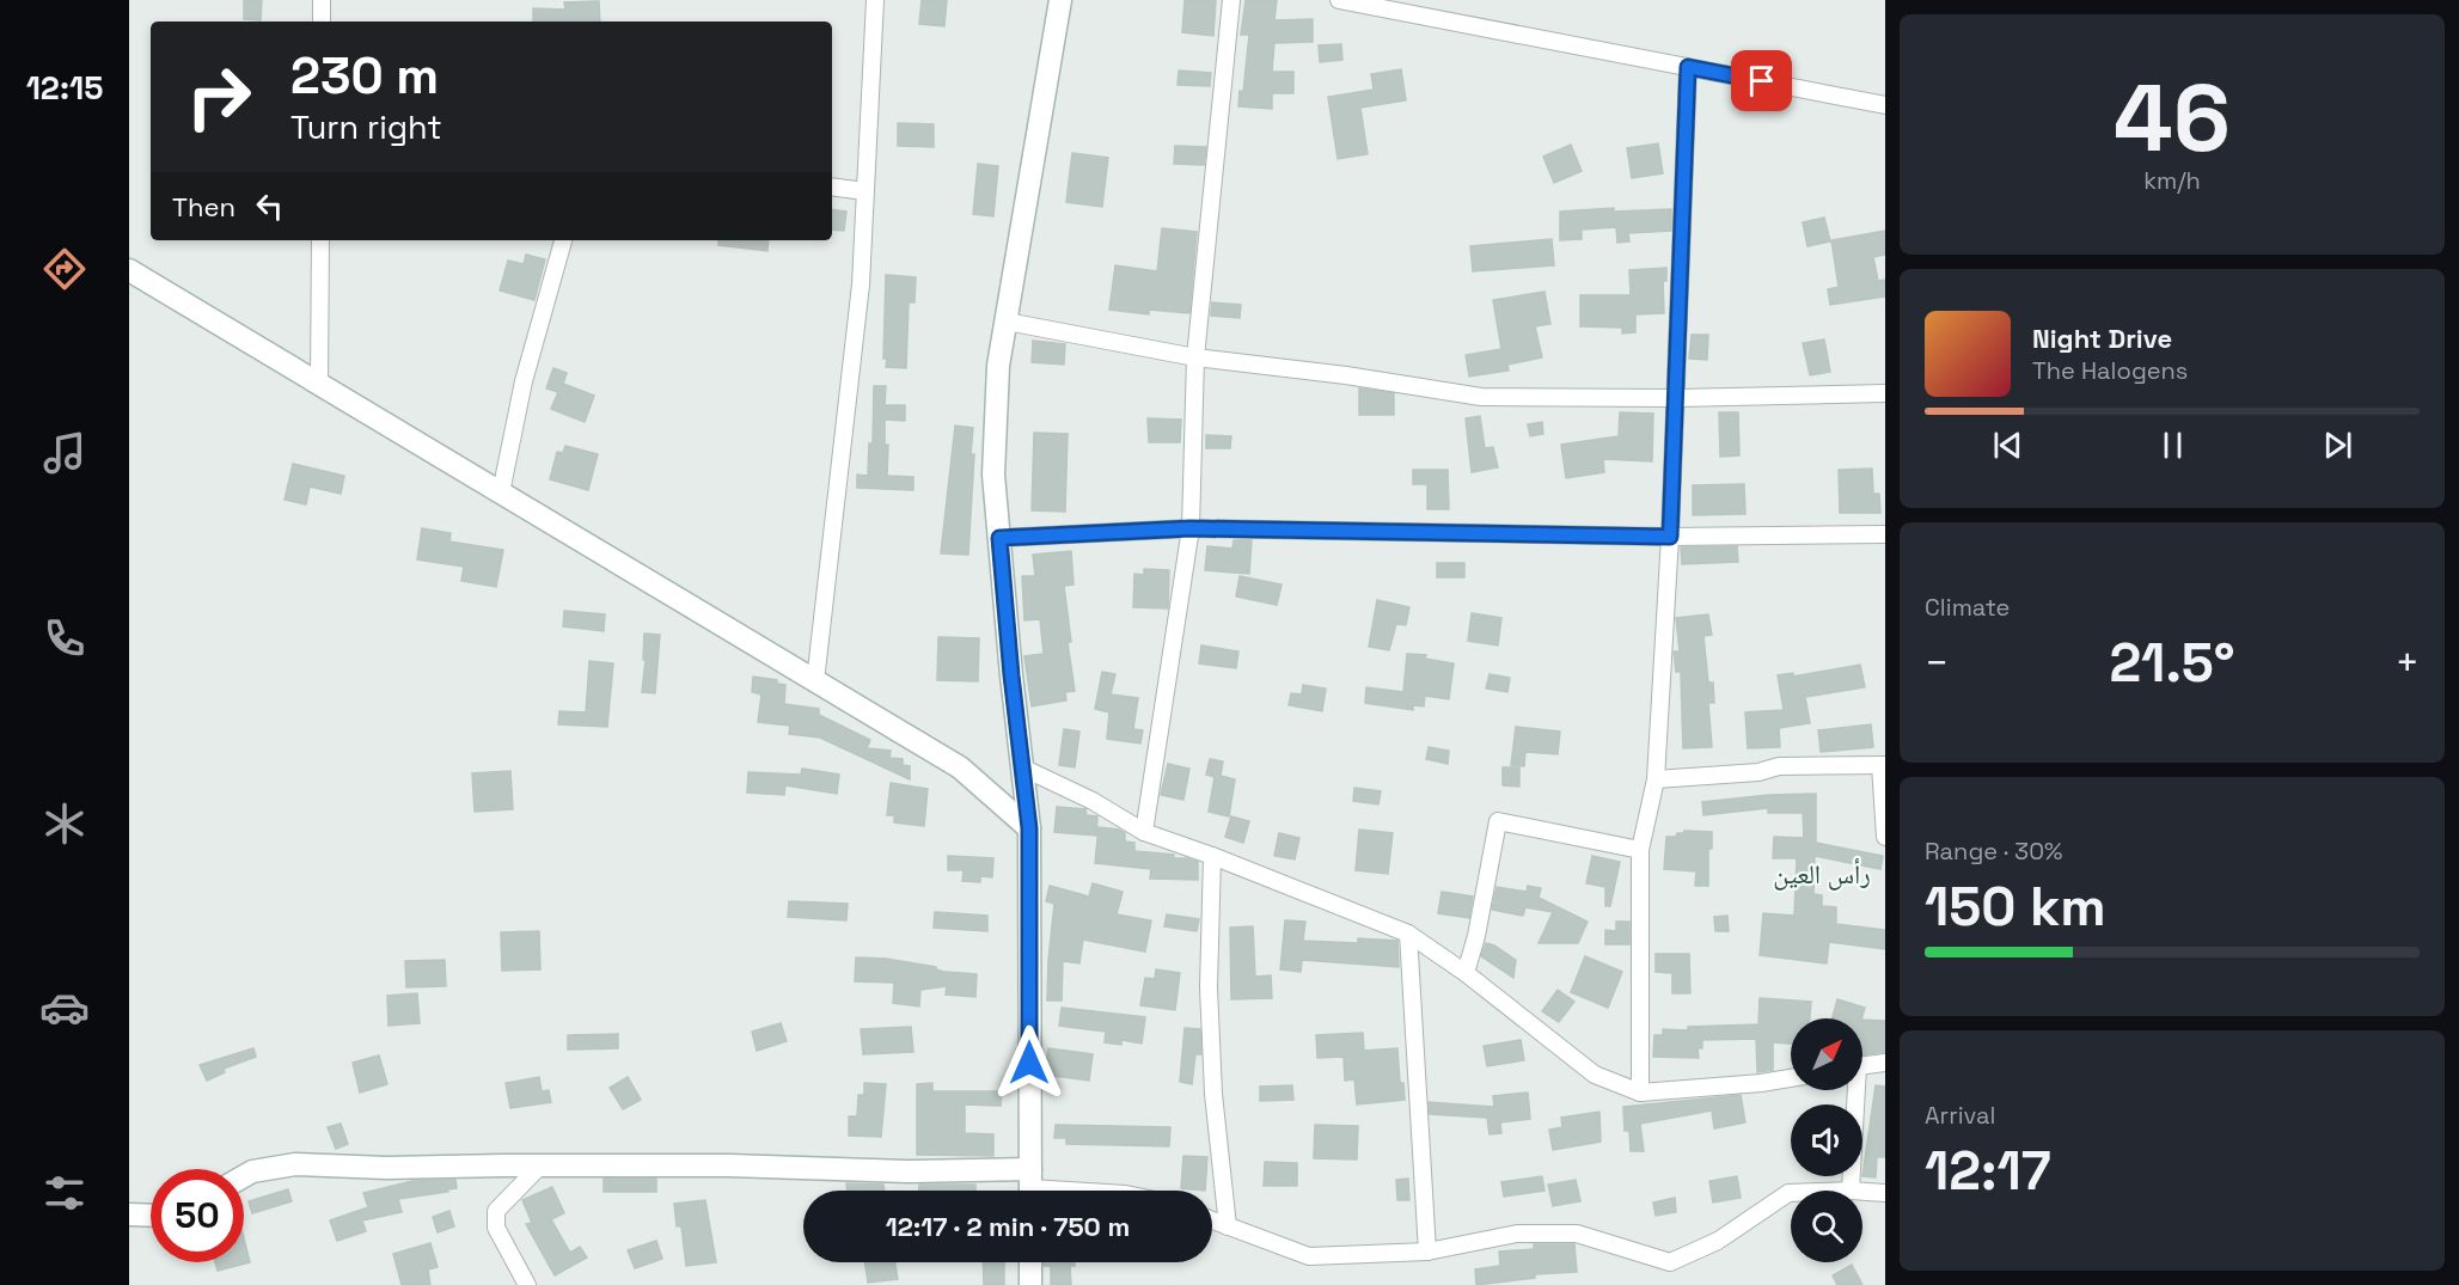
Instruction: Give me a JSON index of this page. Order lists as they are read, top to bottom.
{
  "districts": ["رأس العين"],
  "north": "top right",
  "page": {
    "tabs": "12:15",
    "tile": [
      ["46", "km/h"],
      "Climate",
      ["Range · 30%", "150 km"],
      ["Arrival", "12:17"]
    ],
    "turn": ["230 m", "Turn right"],
    "then": "Then",
    "song": ["Night Drive", "The Halogens"],
    "heat": ["−", "21.5°", "+"],
    "limit": "50",
    "trip": "12:17 · 2 min · 750 m"
  }
}
